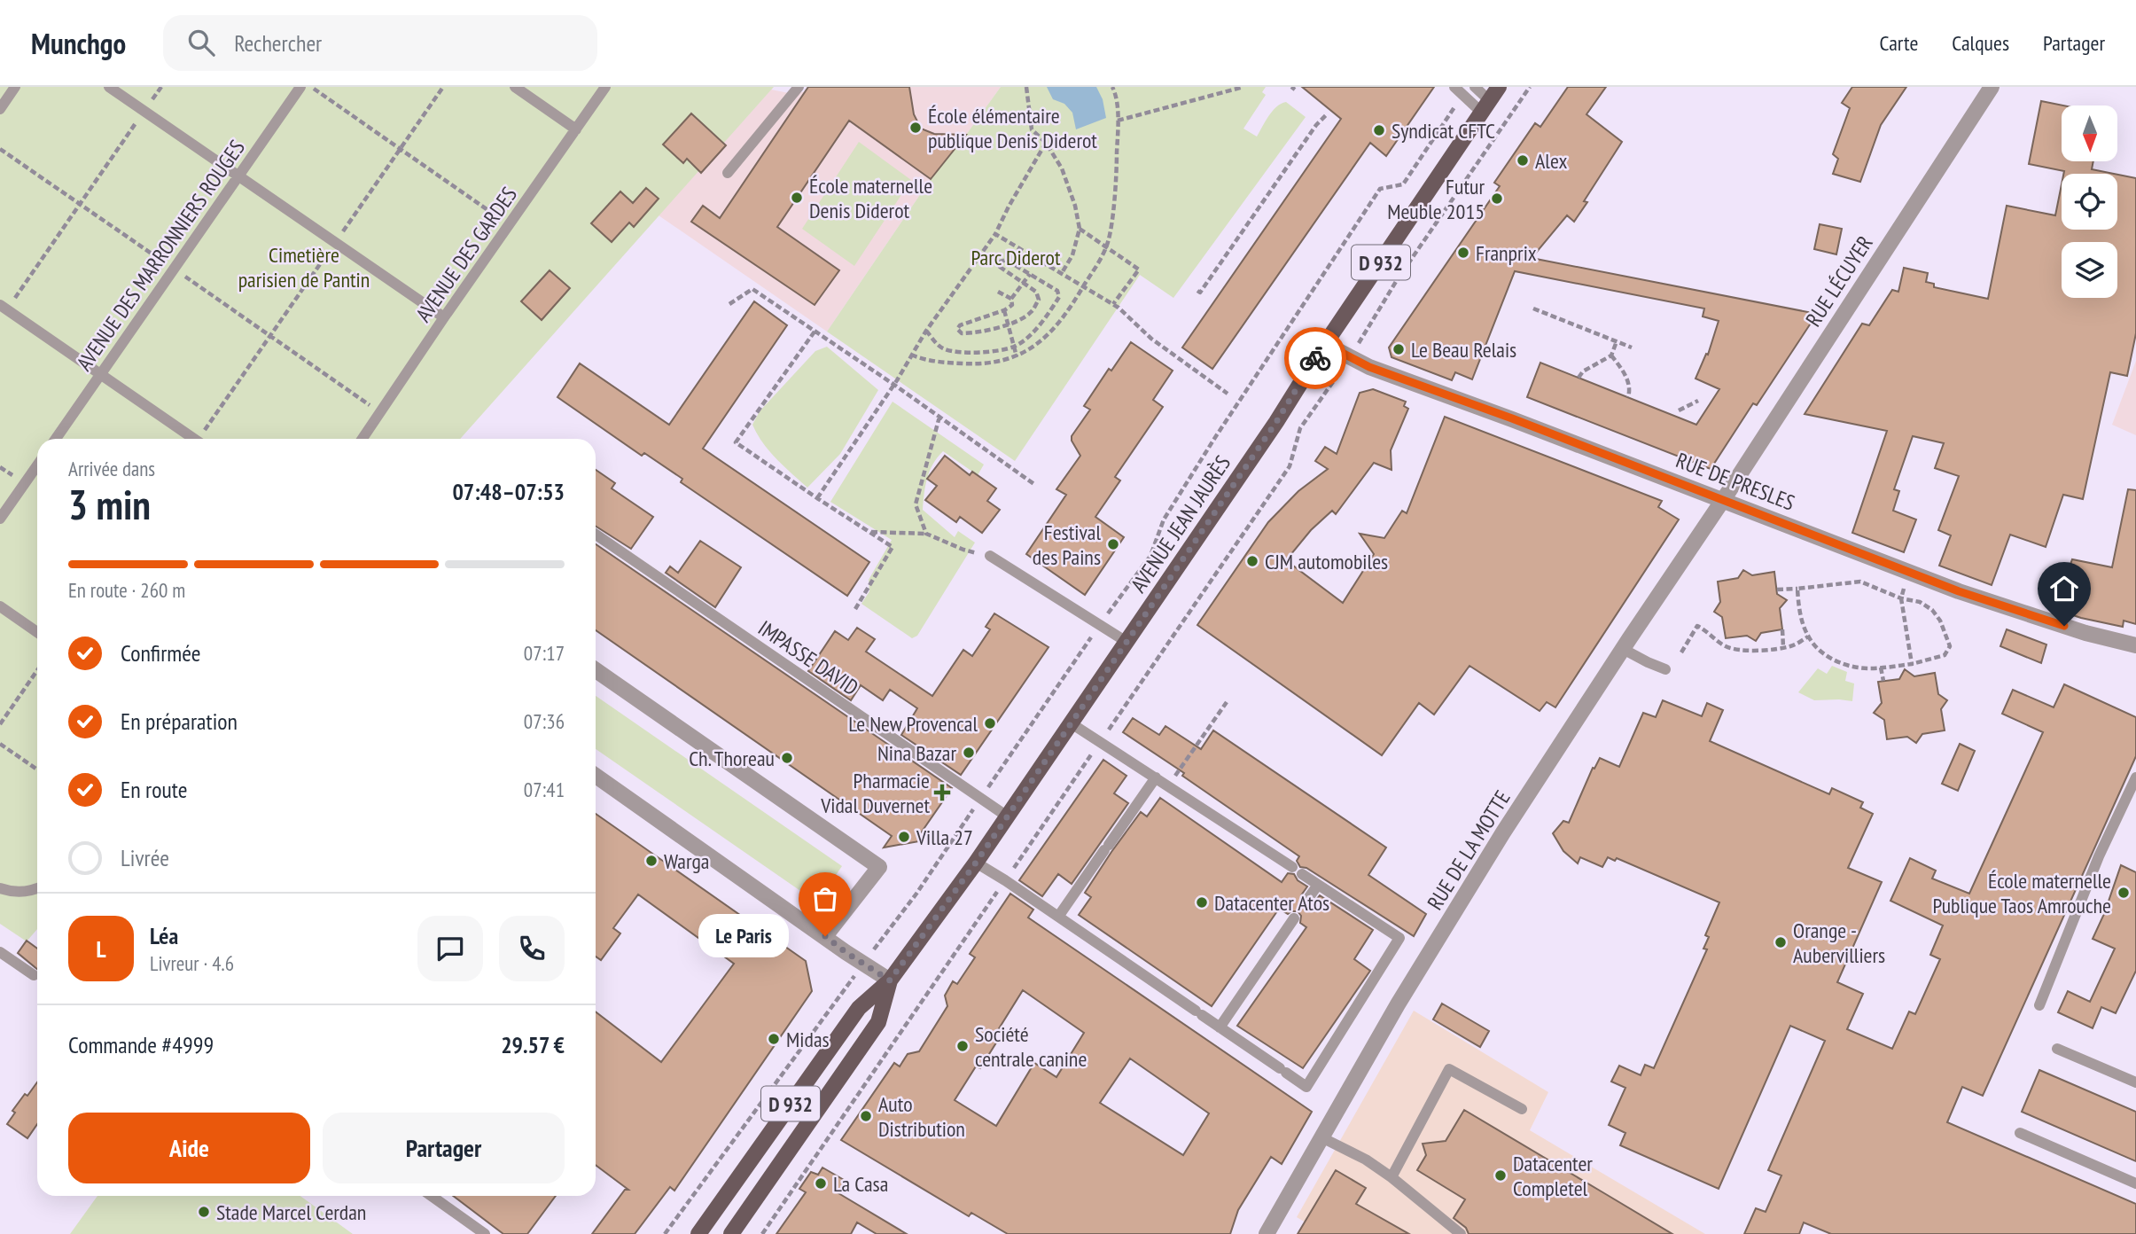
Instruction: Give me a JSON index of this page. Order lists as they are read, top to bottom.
{
  "streets": {
    "main road": ["D 932", "AVENUE JEAN JAURÈS"],
    "street": ["RUE LÉCUYER", "RUE DE PRESLES", "RUE DE LA MOTTE"],
    "lane": ["AVENUE DES GARDES", "AVENUE DES MARRONNIERS ROUGES", "IMPASSE DAVID"]
  },
  "crossings": [
    ["RUE LÉCUYER", "RUE DE PRESLES"],
    ["RUE LÉCUYER", "RUE DE LA MOTTE"],
    ["RUE DE PRESLES", "AVENUE JEAN JAURÈS"],
    ["RUE DE PRESLES", "RUE DE LA MOTTE"],
    ["AVENUE JEAN JAURÈS", "IMPASSE DAVID"]
  ],
  "parks": ["Cimetière parisien de Pantin", "Parc Diderot"],
  "places": {
    "other": [
      "École élémentaire publique Denis Diderot",
      "Syndicat CFTC",
      "Alex",
      "École maternelle Denis Diderot",
      "Futur Meuble 2015",
      "Franprix",
      "Le Beau Relais",
      "Festival des Pains",
      "CJM automobiles",
      "Le New Provencal",
      "Nina Bazar",
      "Ch. Thoreau",
      "Villa 27",
      "Warga",
      "École maternelle Publique Taos Amrouche",
      "Datacenter Atos",
      "Le Paris",
      "Orange - Aubervilliers",
      "Midas",
      "Société centrale canine",
      "Auto Distribution",
      "Datacenter Completel",
      "La Casa",
      "Stade Marcel Cerdan"
    ],
    "health": ["Pharmacie Vidal Duvernet"]
  },
  "north": "bottom",
  "page": {
    "header": "Munchgo",
    "search": "Rechercher",
    "nav": ["Carte", "Calques", "Partager"],
    "heading": ["3 min", "Arrivée dans", "07:48–07:53"],
    "panel": [
      "Léa",
      "Livreur · 4.6",
      "Commande #4999",
      "29.57 €"
    ],
    "bar": "En route · 260 m",
    "list": [
      ["Confirmée", "07:17"],
      ["En préparation", "07:36"],
      ["En route", "07:41"],
      "Livrée"
    ],
    "bubble": "Le Paris",
    "round": "L",
    "buttons": ["Aide", "Partager"]
  }
}
